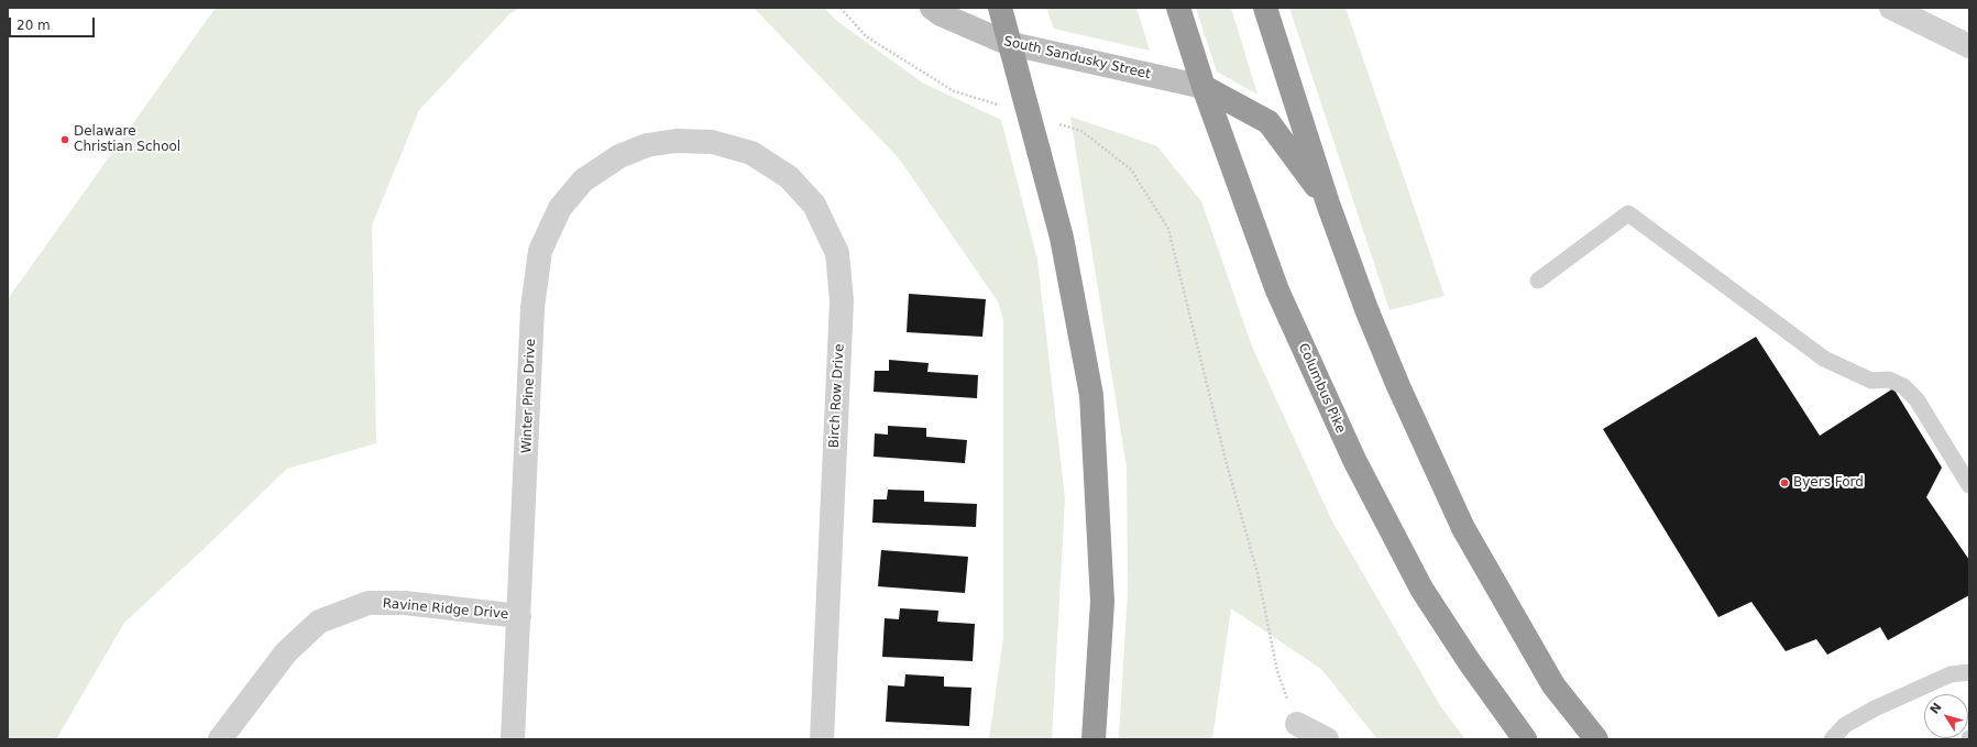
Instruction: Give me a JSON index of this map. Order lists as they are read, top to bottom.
{
  "streets": {
    "highway": ["Columbus Pike"],
    "street": [
      "South Sandusky Street",
      "Winter Pine Drive",
      "Birch Row Drive",
      "Ravine Ridge Drive"
    ]
  },
  "crossings": [
    ["South Sandusky Street", "Columbus Pike"],
    ["Winter Pine Drive", "Birch Row Drive"],
    ["Winter Pine Drive", "Ravine Ridge Drive"]
  ],
  "places": ["Delaware Christian School", "Byers Ford"],
  "scale_bar": "20 m",
  "north": "top left"
}
